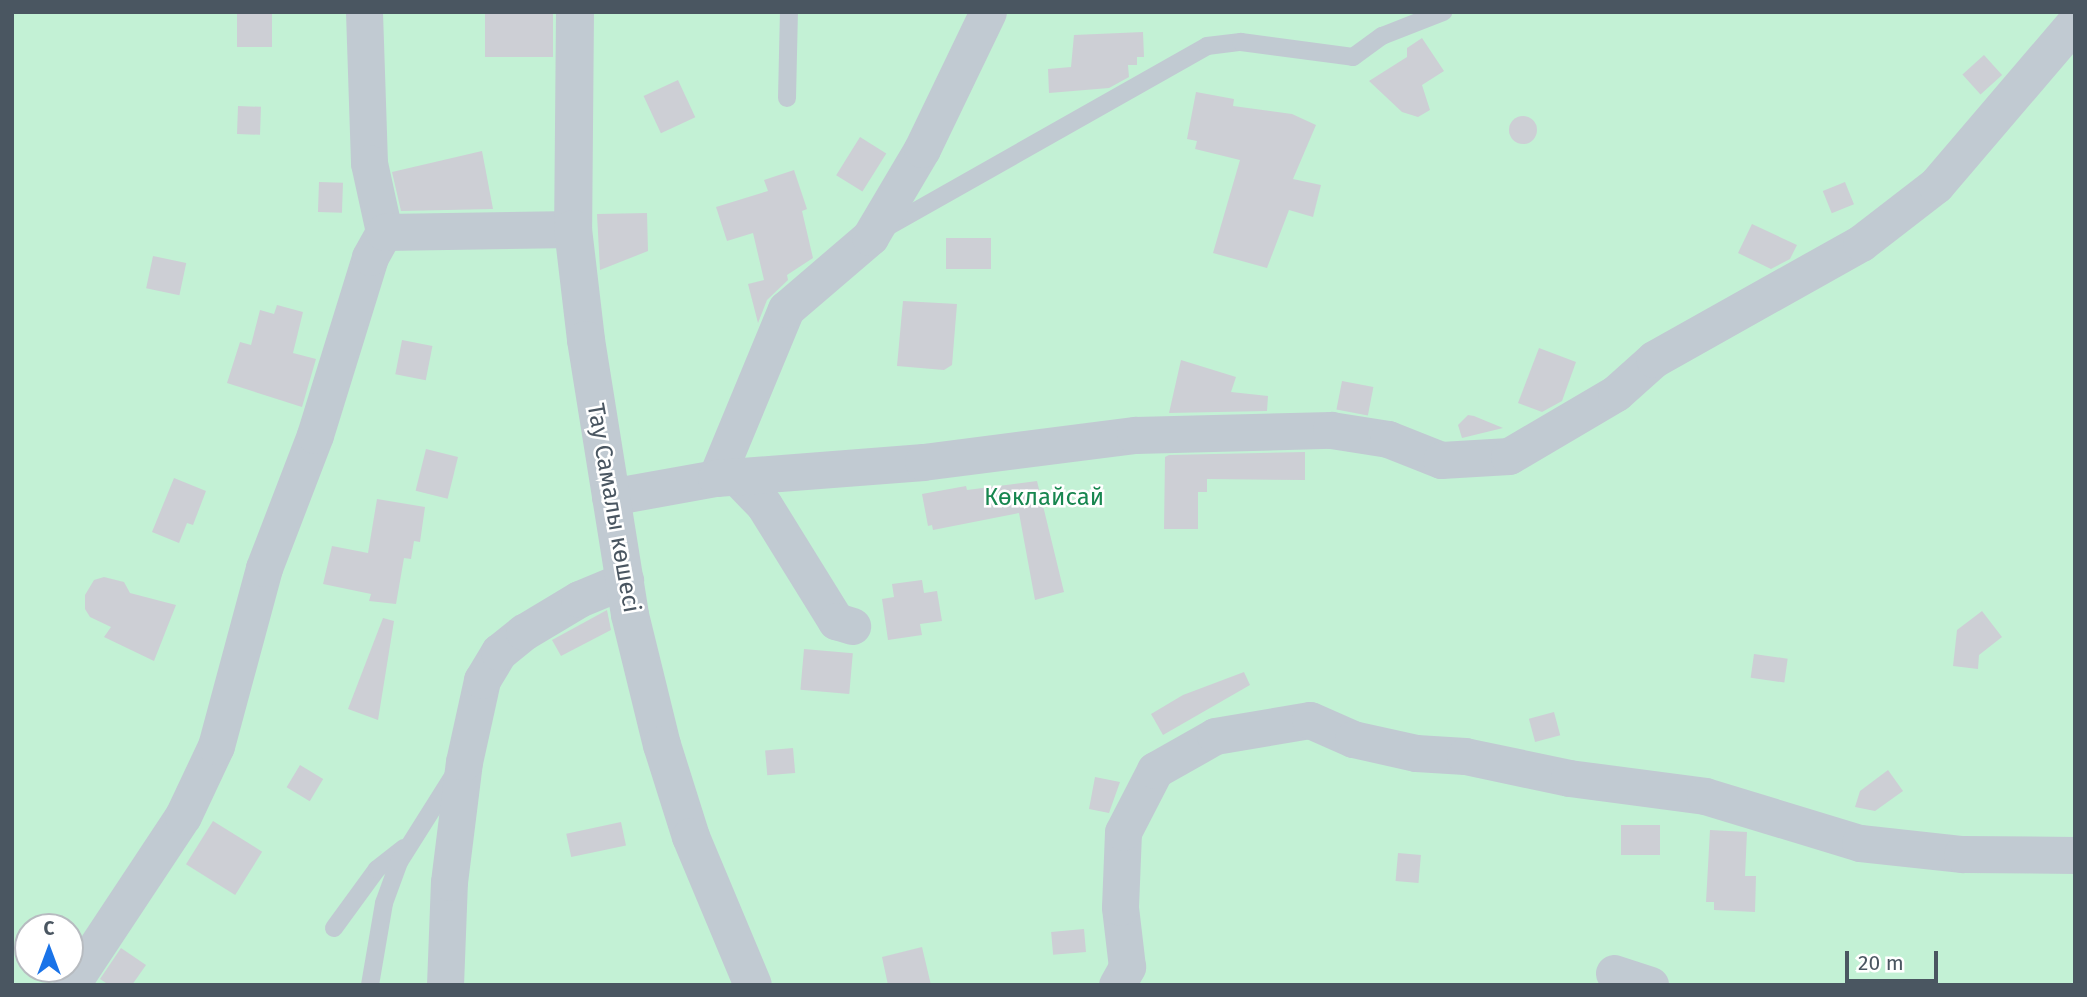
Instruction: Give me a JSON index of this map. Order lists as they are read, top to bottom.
{
  "streets": {
    "street": ["Тау Самалы көшесі"]
  },
  "parks": ["Көклайсай"],
  "scale_bar": "20 m",
  "north": "top"
}
